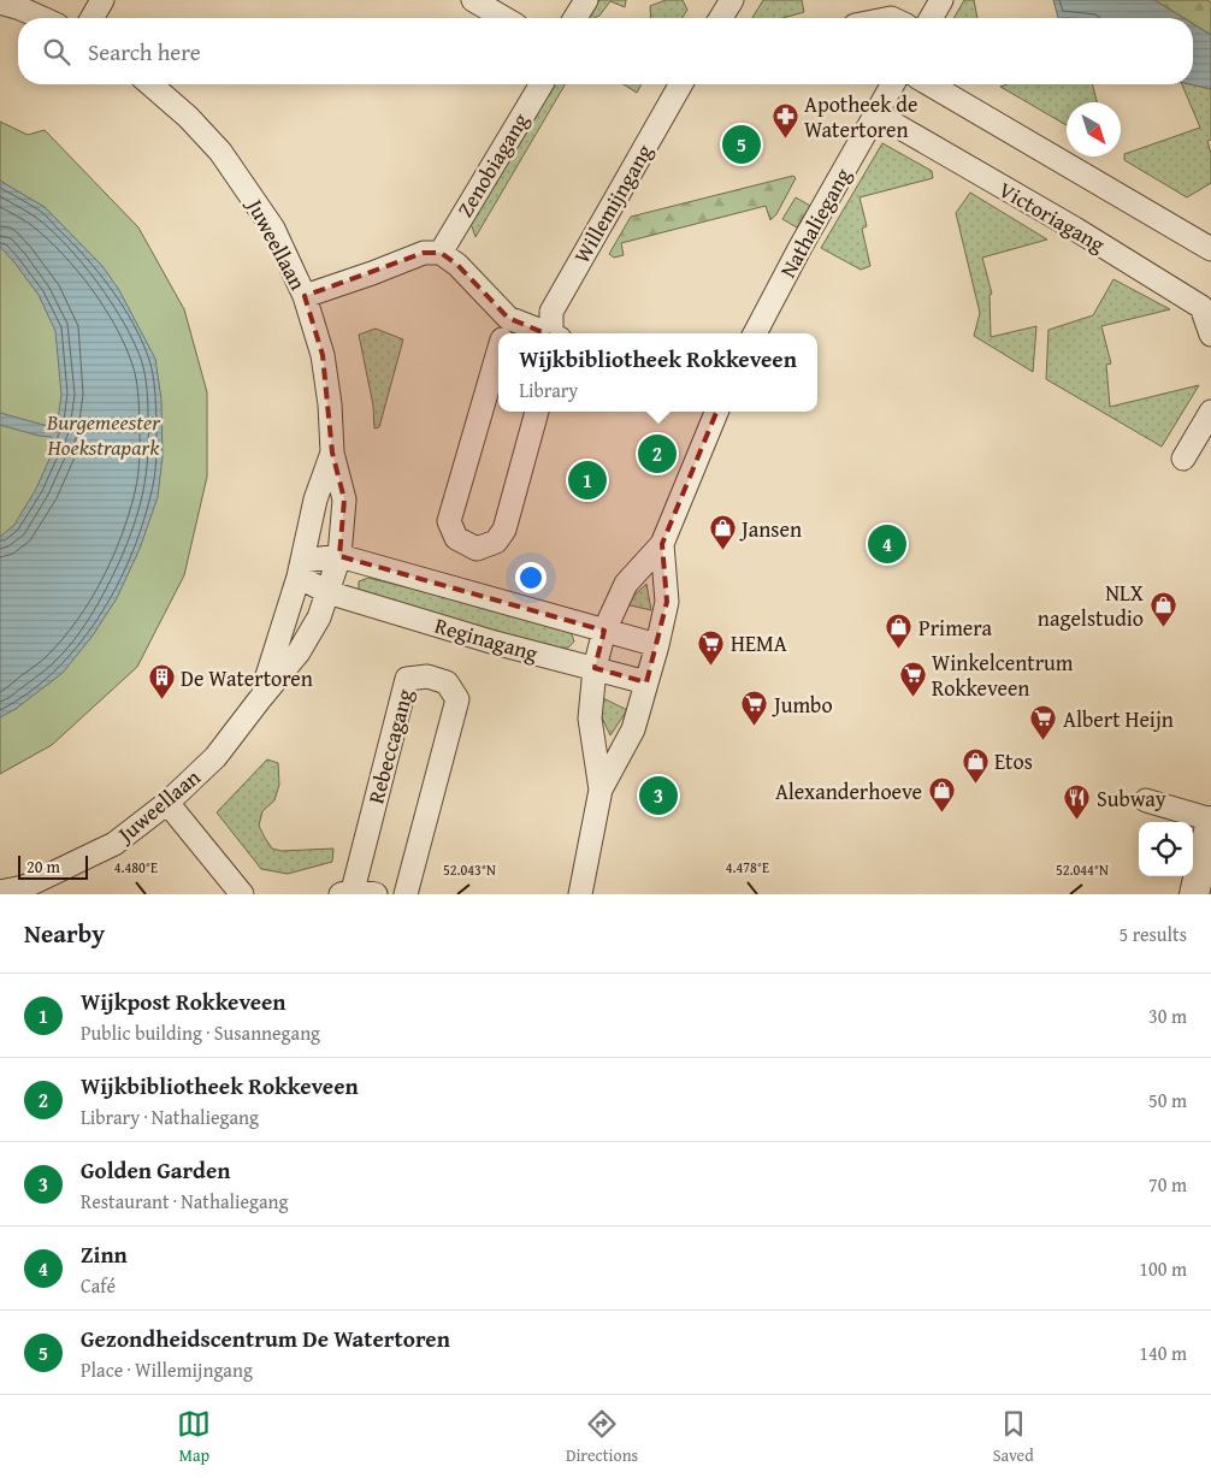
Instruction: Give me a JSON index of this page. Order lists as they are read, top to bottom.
{
  "streets": {
    "street": [
      "Zenobiagang",
      "Willemijngang",
      "Victoriagang",
      "Nathaliegang",
      "Juweellaan",
      "Reginagang",
      "Rebeccagang"
    ]
  },
  "crossings": [
    ["Victoriagang", "Nathaliegang"],
    ["Juweellaan", "Reginagang"]
  ],
  "parks": ["Burgemeester Hoekstrapark"],
  "places": {
    "pharmacy": ["Apotheek de Watertoren"],
    "shop": [
      "Jansen",
      "NLX nagelstudio",
      "Primera",
      "Etos",
      "Alexanderhoeve"
    ],
    "supermarket": [
      "HEMA",
      "Winkelcentrum Rokkeveen",
      "Jumbo",
      "Albert Heijn"
    ],
    "building": ["De Watertoren"],
    "restaurant": ["Subway"]
  },
  "scale_bar": "20 m",
  "north": "bottom right",
  "page": {
    "search": "Search here",
    "pins": [
      "5",
      "2",
      "1",
      "4",
      "3"
    ],
    "popup": ["Wijkbibliotheek Rokkeveen", "Library"],
    "scale": "20 m",
    "heading": ["Nearby", "5 results"],
    "list": [
      {
        "mark": "1",
        "name": "Wijkpost Rokkeveen",
        "note": "Public building · Susannegang",
        "value": "30 m"
      },
      {
        "mark": "2",
        "name": "Wijkbibliotheek Rokkeveen",
        "note": "Library · Nathaliegang",
        "value": "50 m"
      },
      {
        "mark": "3",
        "name": "Golden Garden",
        "note": "Restaurant · Nathaliegang",
        "value": "70 m"
      },
      {
        "mark": "4",
        "name": "Zinn",
        "note": "Café",
        "value": "100 m"
      },
      {
        "mark": "5",
        "name": "Gezondheidscentrum De Watertoren",
        "note": "Place · Willemijngang",
        "value": "140 m"
      }
    ],
    "nav": ["Map", "Directions", "Saved"]
  },
  "coordinates": [
    "4.480°E",
    "4.478°E",
    "52.043°N",
    "52.044°N"
  ]
}
